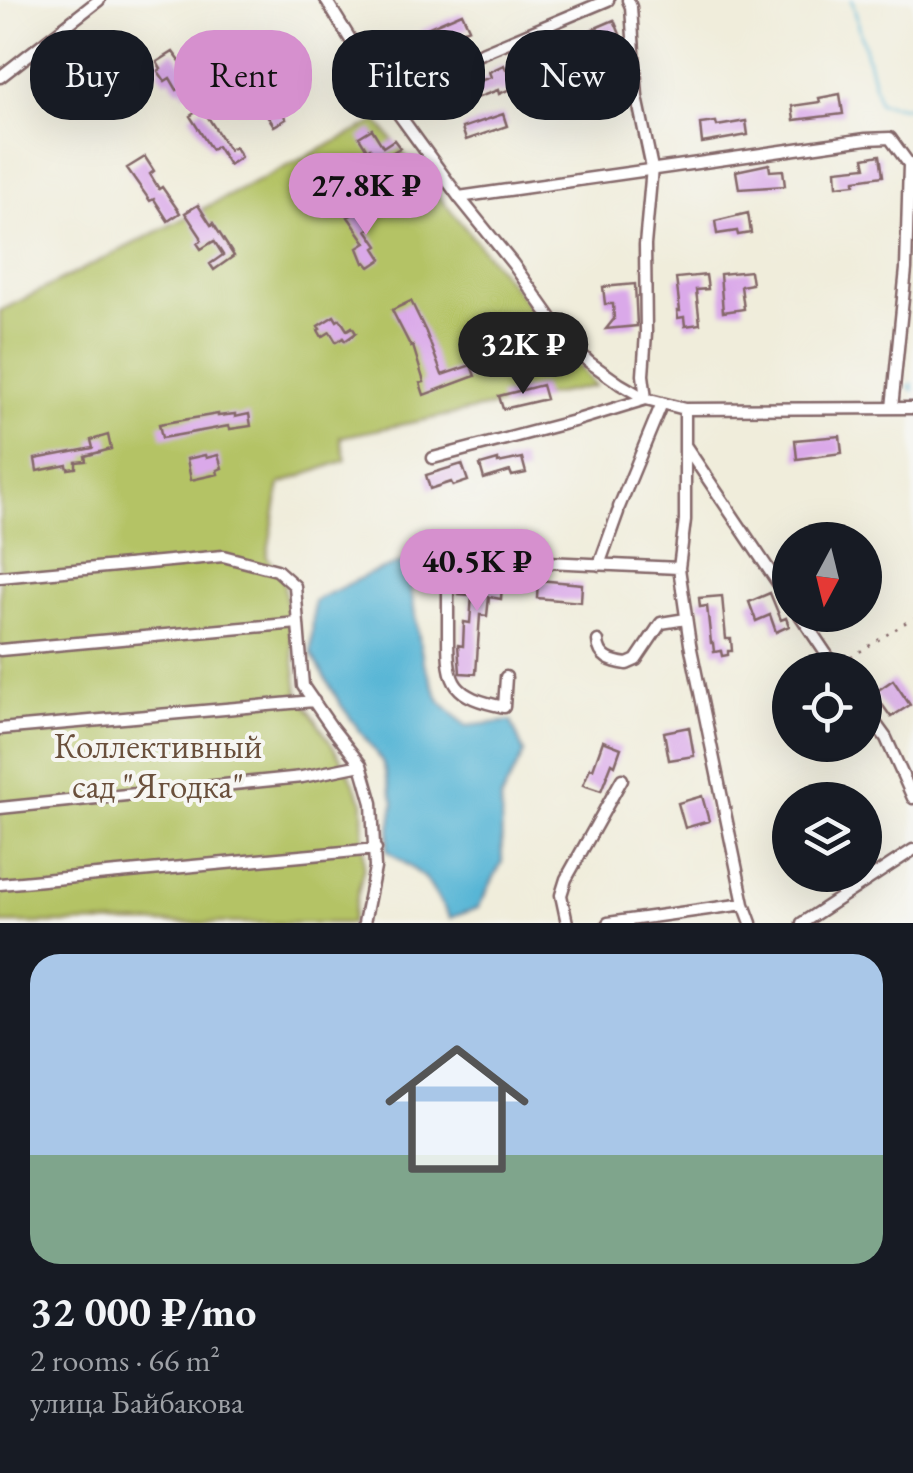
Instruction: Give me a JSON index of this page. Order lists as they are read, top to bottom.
{
  "parks": ["Коллективный сад \"Ягодка\""],
  "north": "bottom",
  "page": {
    "chip": [
      "Buy",
      "Rent",
      "Filters",
      "New"
    ],
    "price": ["27.8K ₽", "32K ₽", "40.5K ₽"],
    "list": [
      {
        "name": "32 000 ₽/mo",
        "note": "2 rooms · 66 m² · улица Байбакова"
      }
    ]
  }
}
